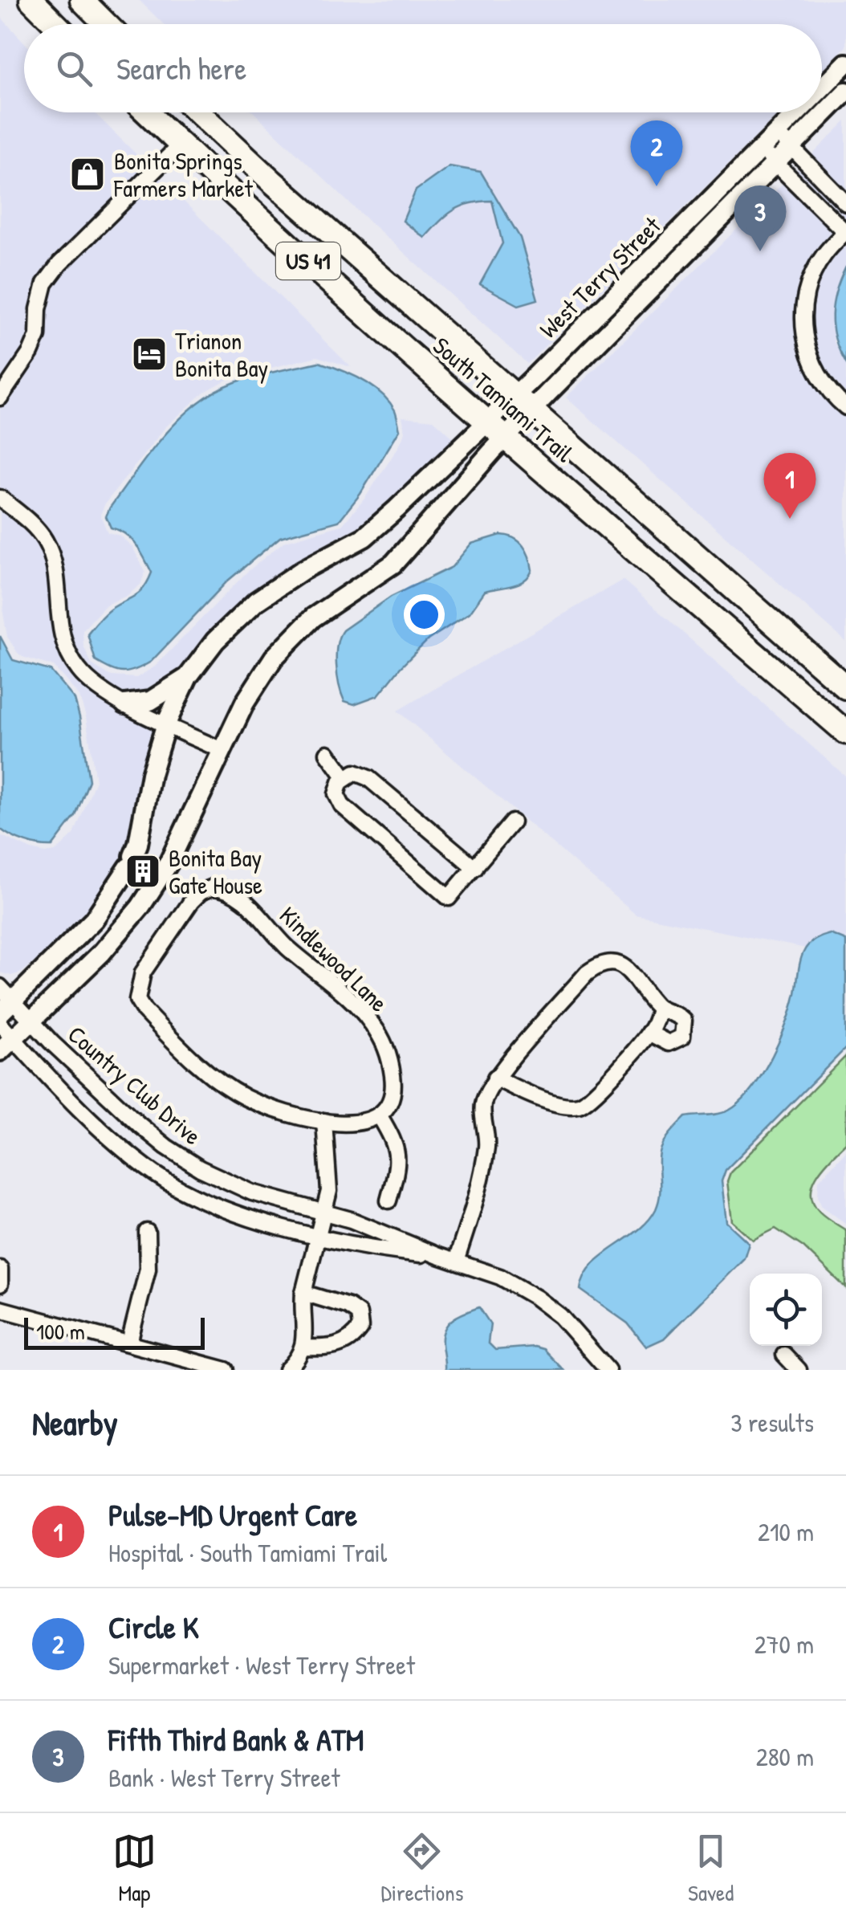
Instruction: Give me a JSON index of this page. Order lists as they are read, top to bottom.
{
  "streets": {
    "main road": ["US 41", "South Tamiami Trail"],
    "street": ["West Terry Street", "Kindlewood Lane", "Country Club Drive"]
  },
  "crossings": [
    ["West Terry Street", "South Tamiami Trail"],
    ["West Terry Street", "Country Club Drive"]
  ],
  "places": {
    "shop": ["Bonita Springs Farmers Market"],
    "hotel": ["Trianon Bonita Bay"],
    "building": ["Bonita Bay Gate House"]
  },
  "scale_bar": "100 m",
  "page": {
    "search": "Search here",
    "pins": ["2", "3", "1"],
    "scale": "100 m",
    "heading": ["Nearby", "3 results"],
    "list": [
      {
        "mark": "1",
        "name": "Pulse-MD Urgent Care",
        "note": "Hospital · South Tamiami Trail",
        "value": "210 m"
      },
      {
        "mark": "2",
        "name": "Circle K",
        "note": "Supermarket · West Terry Street",
        "value": "270 m"
      },
      {
        "mark": "3",
        "name": "Fifth Third Bank & ATM",
        "note": "Bank · West Terry Street",
        "value": "280 m"
      }
    ],
    "nav": ["Map", "Directions", "Saved"]
  }
}
